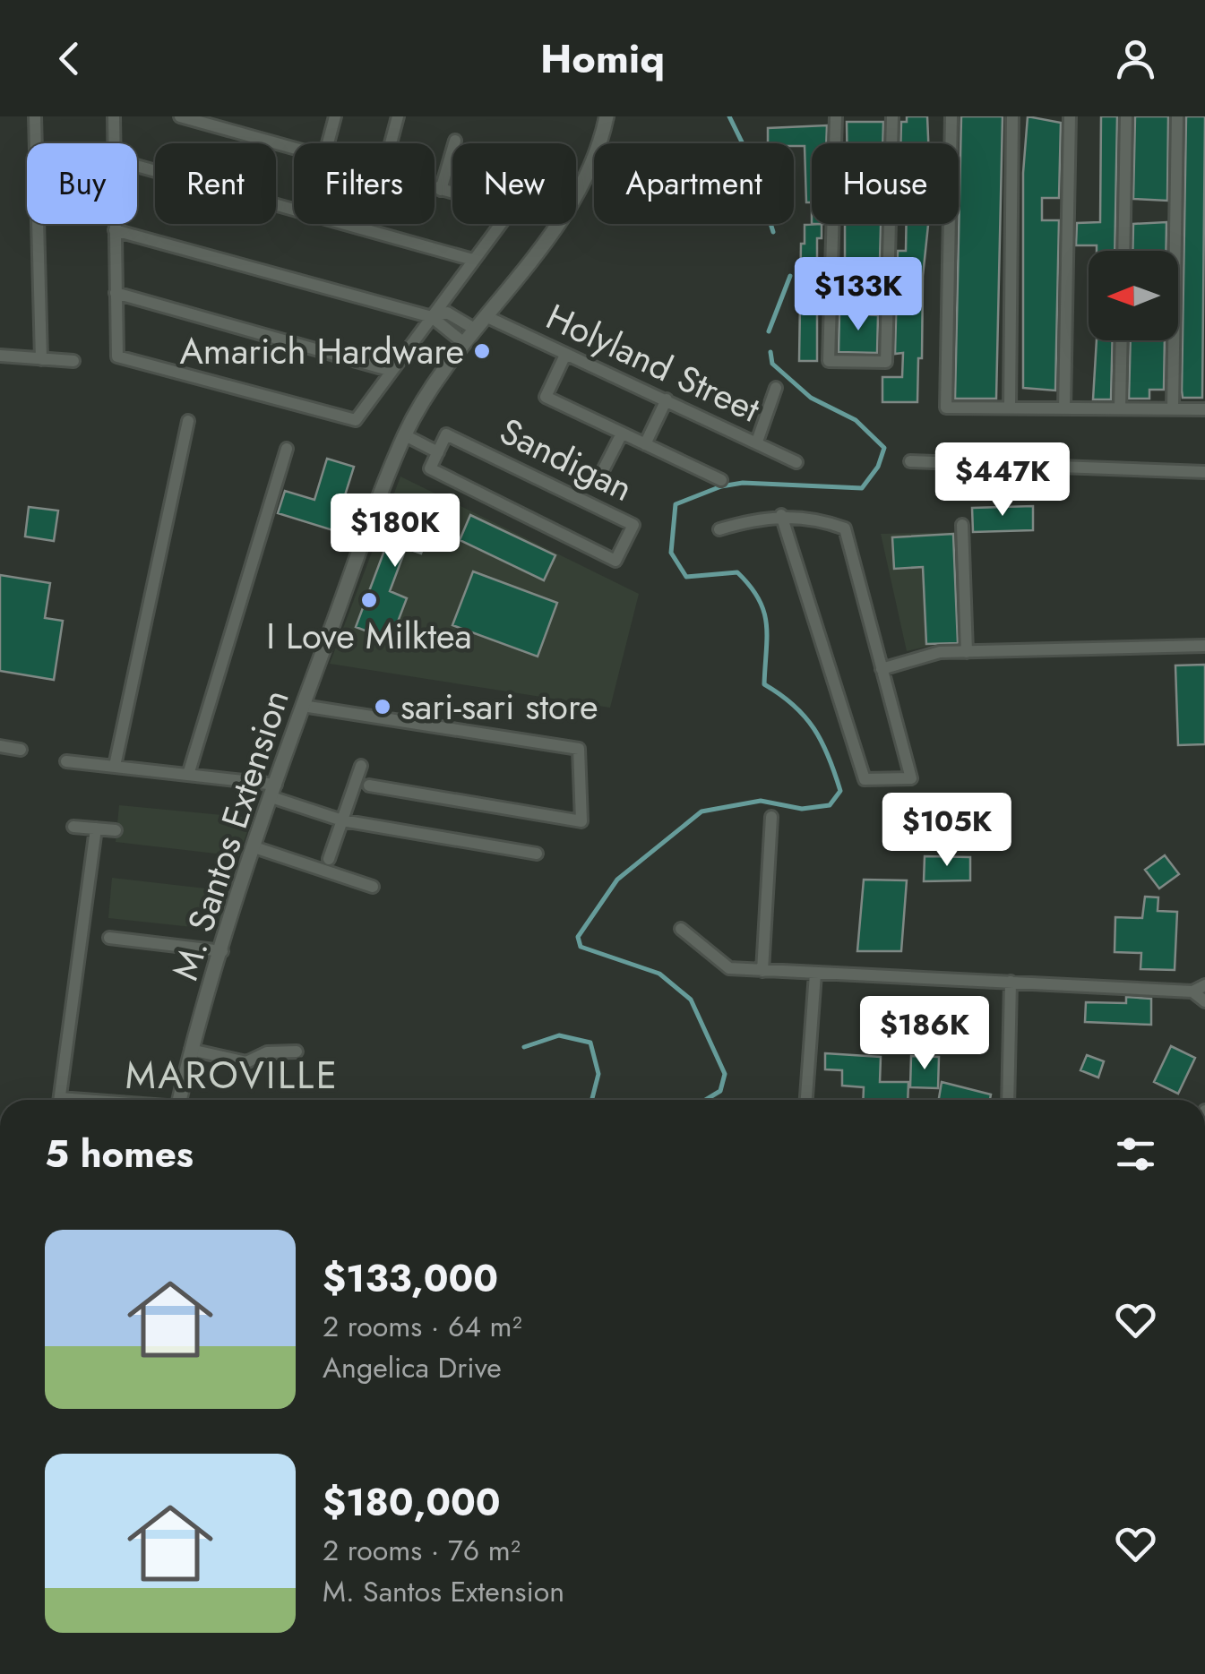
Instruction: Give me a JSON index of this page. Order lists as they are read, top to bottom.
{
  "streets": {
    "street": ["Holyland Street", "Sandigan", "M. Santos Extension"]
  },
  "crossings": [
    ["Holyland Street", "M. Santos Extension"]
  ],
  "districts": ["MAROVILLE"],
  "places": ["Amarich Hardware", "I Love Milktea", "sari-sari store"],
  "north": "left",
  "page": {
    "header": "Homiq",
    "chip": [
      "Buy",
      "Rent",
      "Filters",
      "New",
      "Apartment",
      "House"
    ],
    "price": [
      "$133K",
      "$447K",
      "$180K",
      "$105K",
      "$186K"
    ],
    "heading": "5 homes",
    "list": [
      {
        "name": "$133,000",
        "note": "2 rooms · 64 m² · Angelica Drive"
      },
      {
        "name": "$180,000",
        "note": "2 rooms · 76 m² · M. Santos Extension"
      }
    ]
  }
}
